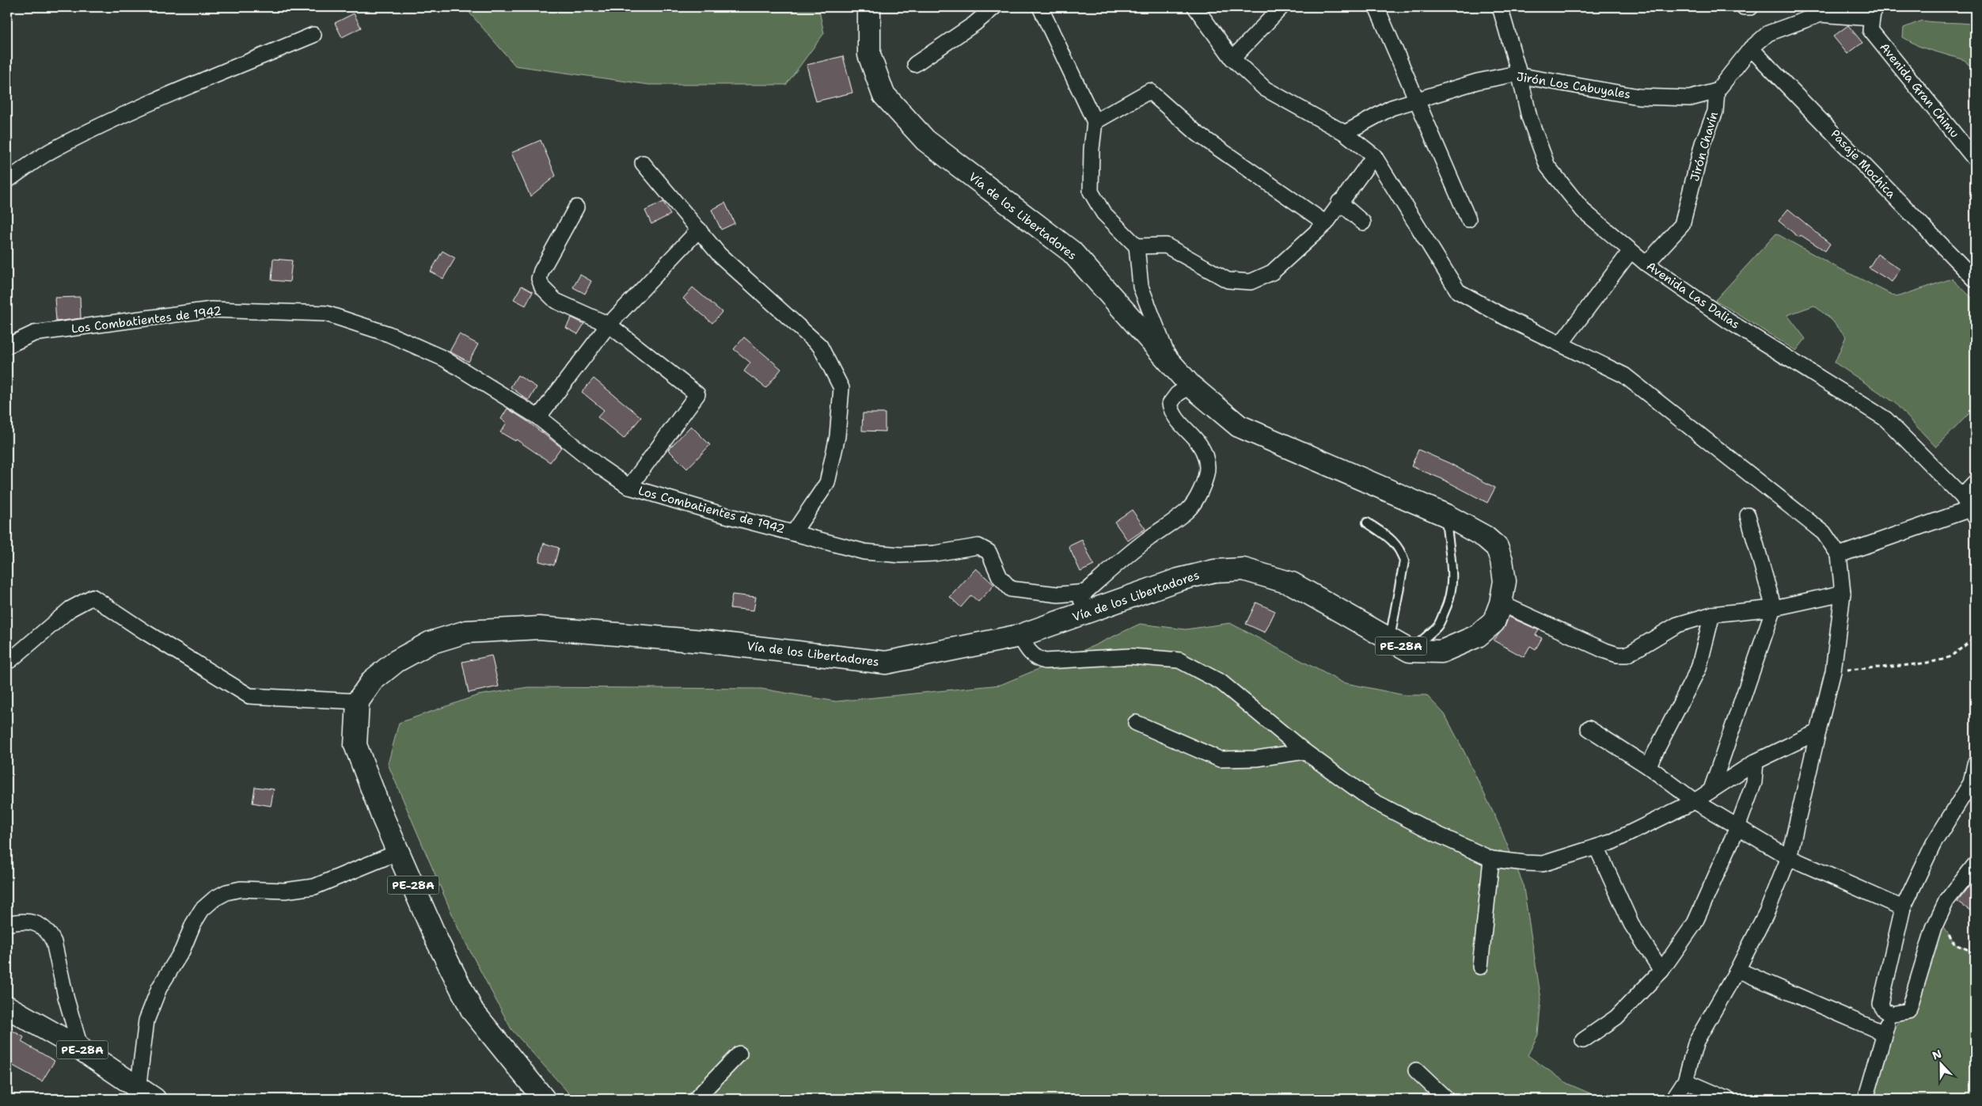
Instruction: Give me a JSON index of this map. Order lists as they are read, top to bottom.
{
  "streets": {
    "highway": ["Vía de los Libertadores", "PE-28A"],
    "street": [
      "Jirón Los Cabuyales",
      "Avenida Gran Chimu",
      "Jirón Chavín",
      "Pasaje Mochica",
      "Avenida Las Dalias",
      "Los Combatientes de 1942"
    ]
  },
  "crossings": [
    ["Jirón Los Cabuyales", "Jirón Chavín"],
    ["Jirón Los Cabuyales", "Avenida Las Dalias"],
    ["Jirón Chavín", "Avenida Las Dalias"],
    ["Vía de los Libertadores", "PE-28A"]
  ],
  "north": "top"
}
